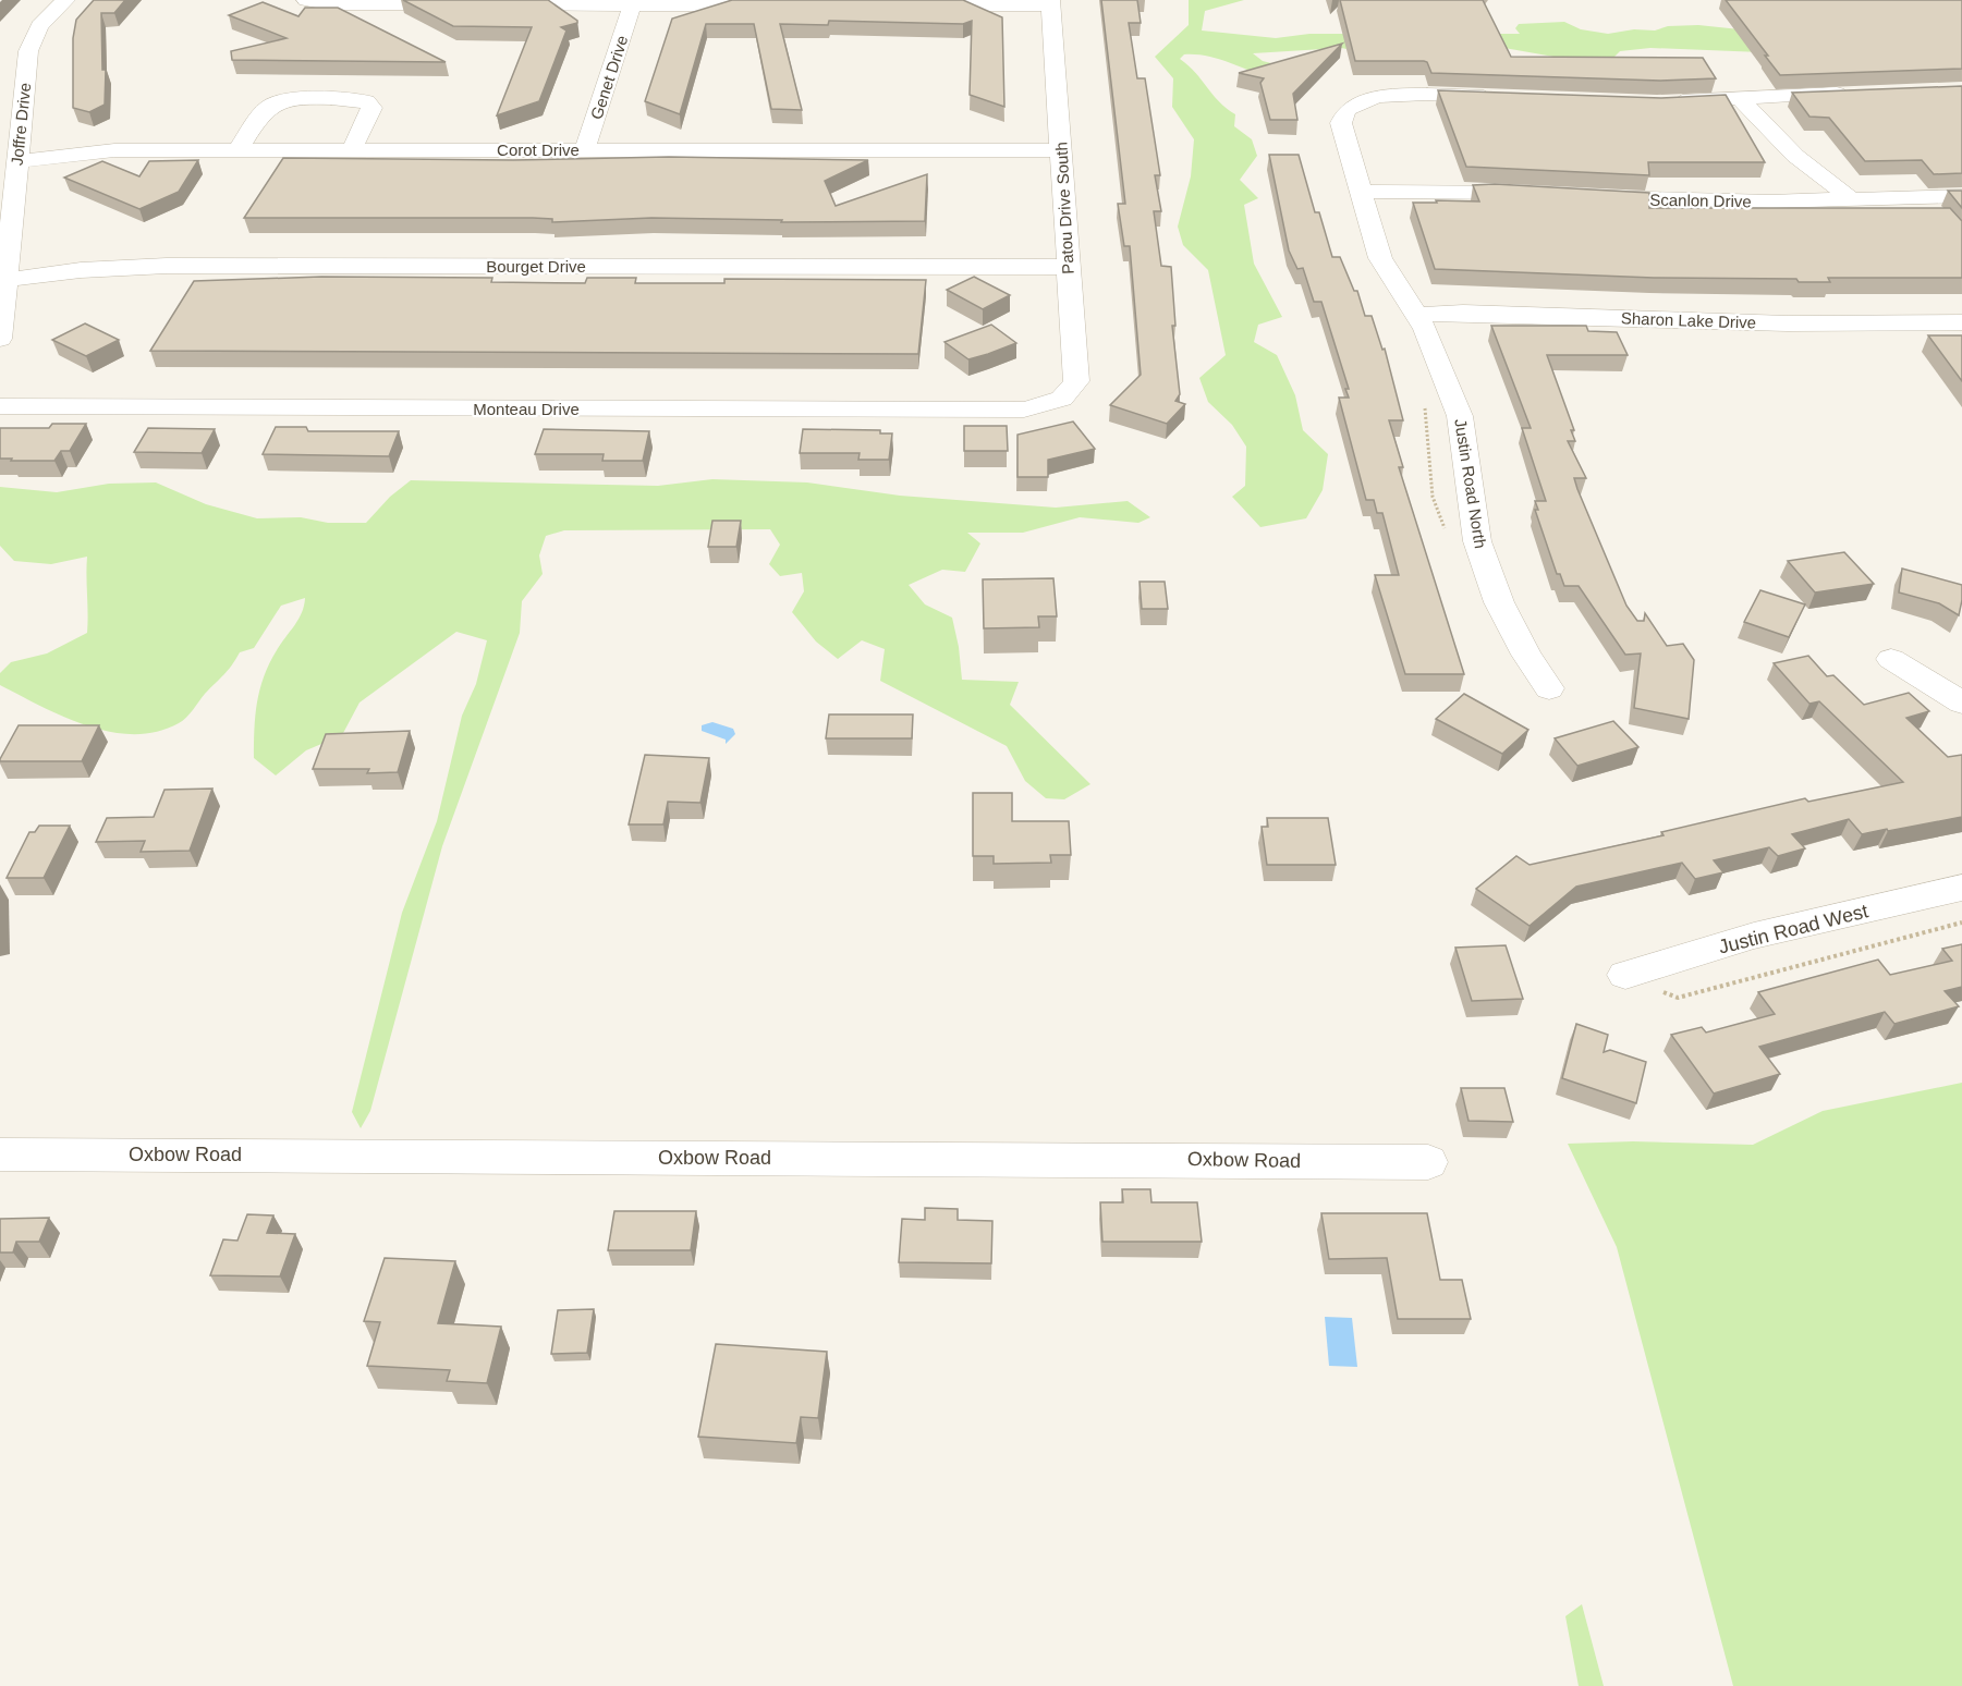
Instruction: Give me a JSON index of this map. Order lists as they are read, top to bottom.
{
  "streets": {
    "street": [
      "Genet Drive",
      "Joffre Drive",
      "Corot Drive",
      "Scanlon Drive",
      "Patou Drive South",
      "Bourget Drive",
      "Sharon Lake Drive",
      "Monteau Drive",
      "Justin Road North",
      "Justin Road West",
      "Oxbow Road"
    ]
  },
  "crossings": [
    ["Genet Drive", "Corot Drive"],
    ["Joffre Drive", "Corot Drive"],
    ["Joffre Drive", "Bourget Drive"],
    ["Corot Drive", "Patou Drive South"],
    ["Patou Drive South", "Bourget Drive"],
    ["Patou Drive South", "Monteau Drive"],
    ["Sharon Lake Drive", "Justin Road North"]
  ]
}
